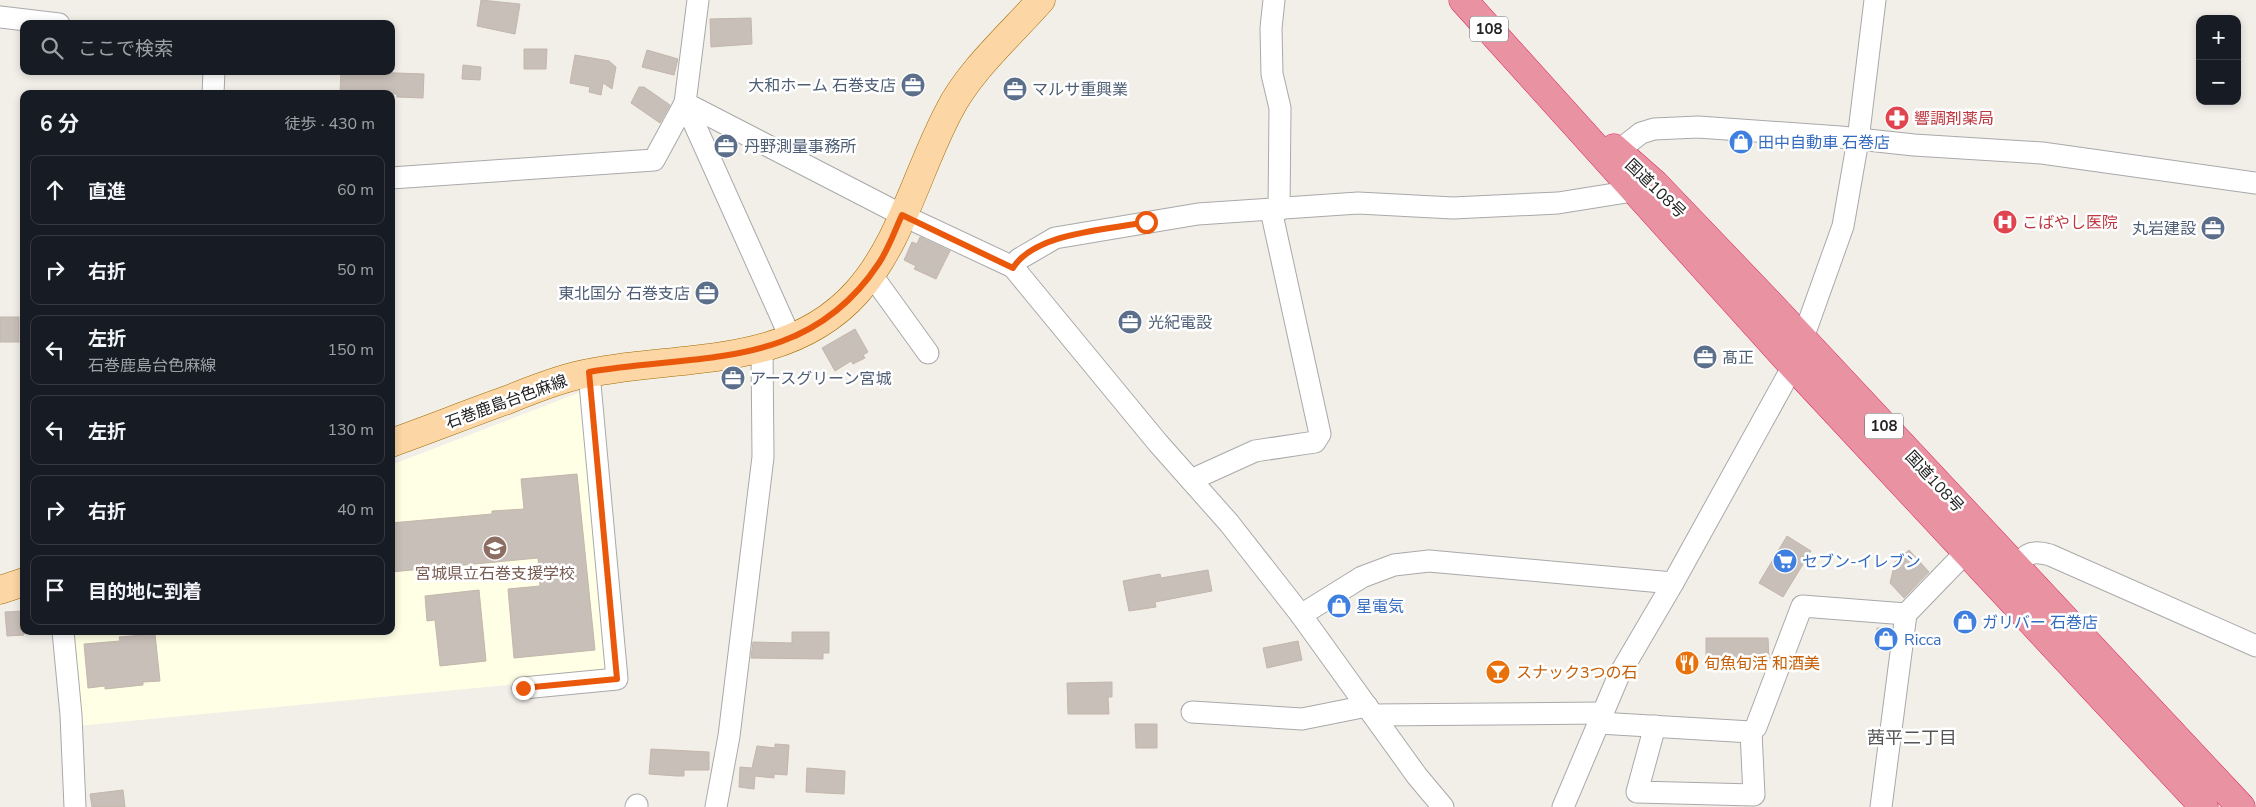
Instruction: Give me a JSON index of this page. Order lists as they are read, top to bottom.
{
  "streets": {
    "highway": ["108", "国道108号"],
    "main road": ["石巻鹿島台色麻線"]
  },
  "districts": ["茜平二丁目"],
  "places": {
    "office": [
      "大和ホーム 石巻支店",
      "マルサ重興業",
      "丹野測量事務所",
      "丸岩建設",
      "東北国分 石巻支店",
      "光紀電設",
      "髙正",
      "アースグリーン宮城"
    ],
    "pharmacy": ["響調剤薬局"],
    "shop": [
      "田中自動車 石巻店",
      "星電気",
      "ガリバー 石巻店",
      "Ricca"
    ],
    "hospital": ["こばやし医院"],
    "school or university": ["宮城県立石巻支援学校"],
    "supermarket": ["セブン-イレブン"],
    "restaurant": ["旬魚旬活 和酒美"],
    "bar": ["スナック3つの石"]
  },
  "page": {
    "map_buttons": ["+", "−"],
    "search": "ここで検索",
    "heading": ["6 分", "徒歩 · 430 m"],
    "list": [
      ["直進", "60 m"],
      ["右折", "50 m"],
      ["左折", "石巻鹿島台色麻線", "150 m"],
      ["左折", "130 m"],
      ["右折", "40 m"],
      "目的地に到着"
    ]
  }
}
